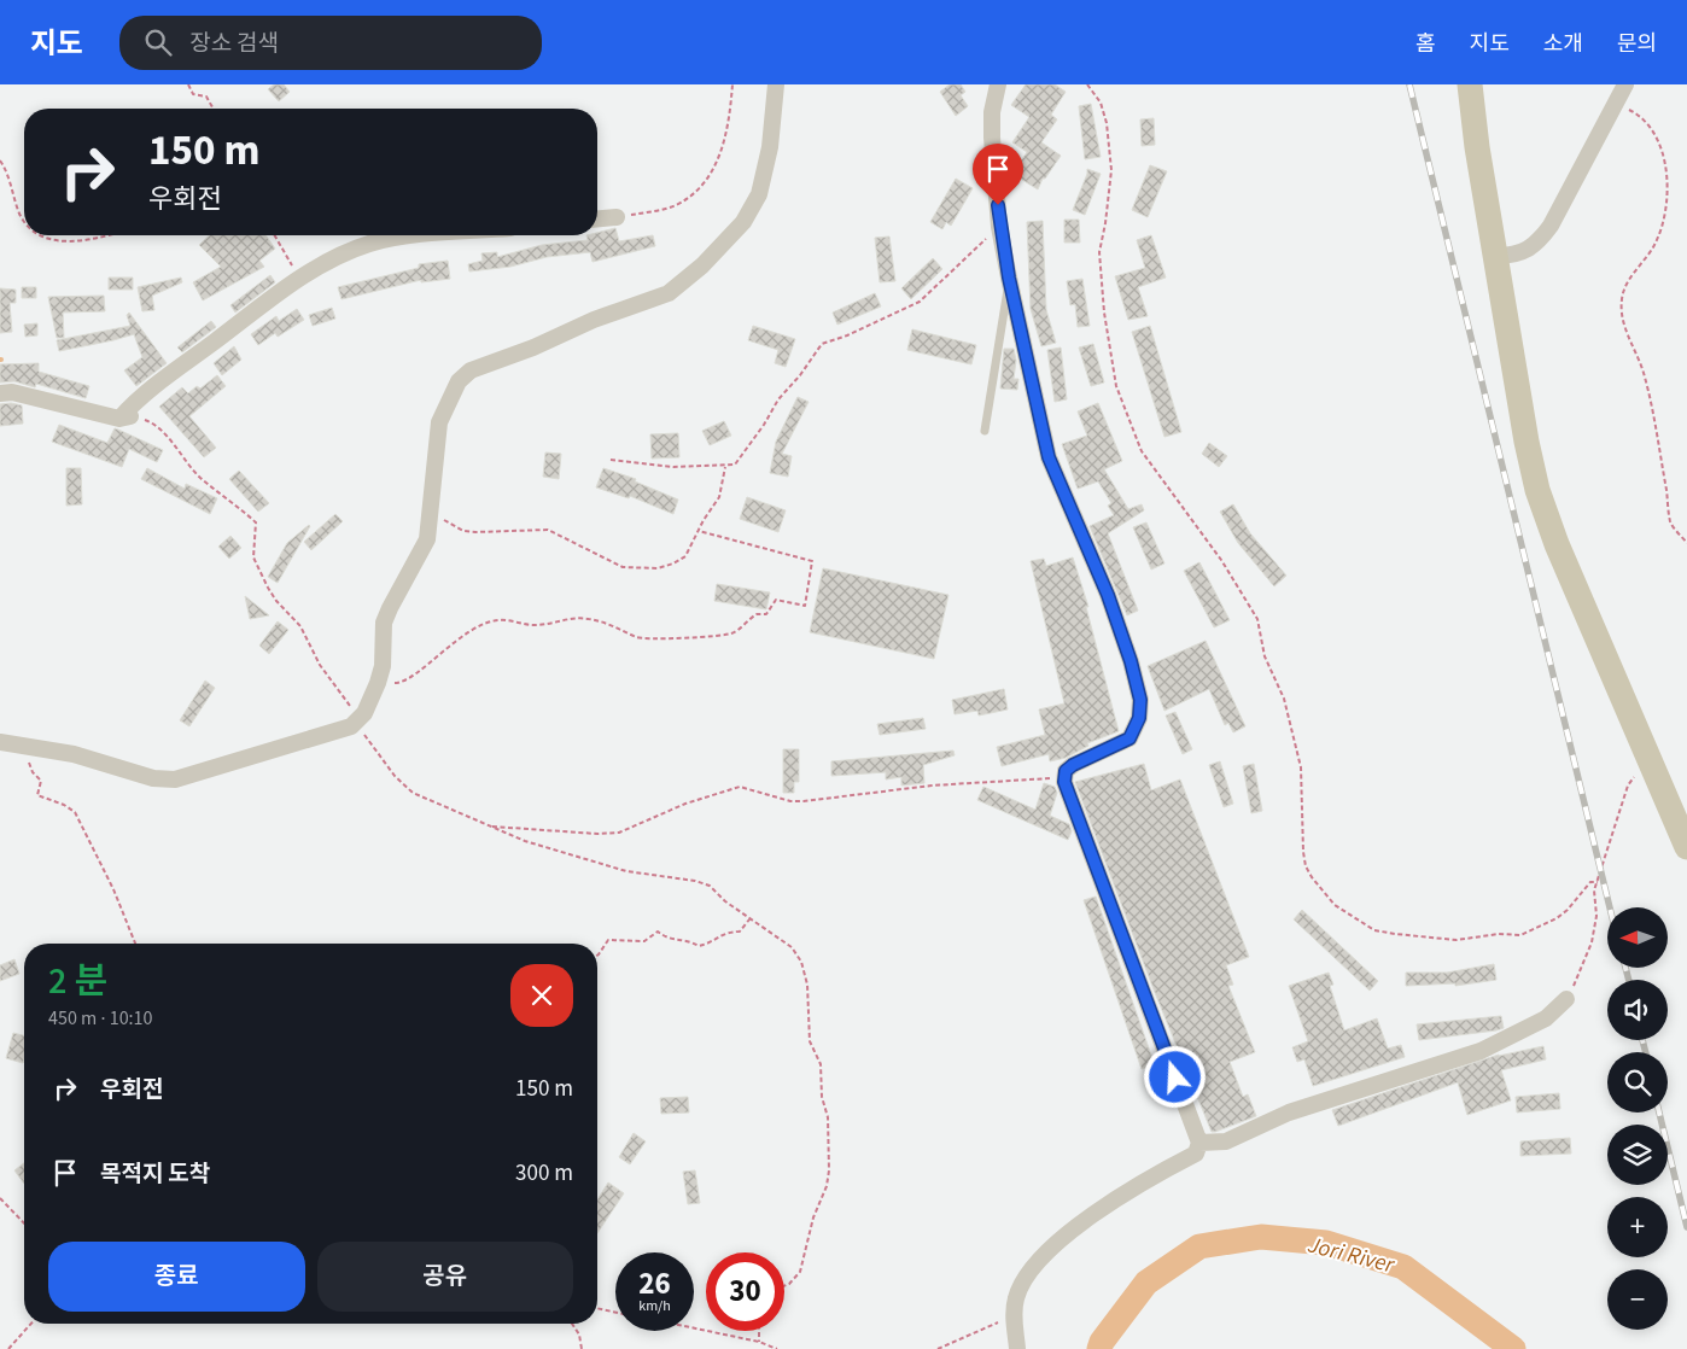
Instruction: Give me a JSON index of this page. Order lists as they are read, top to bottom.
{
  "water": ["Jori River"],
  "north": "left",
  "page": {
    "header": "지도",
    "search": "장소 검색",
    "nav": [
      "홈",
      "지도",
      "소개",
      "문의"
    ],
    "turn": ["150 m", "우회전"],
    "map_buttons": ["+", "−"],
    "heading": ["2 분", "450 m · 10:10"],
    "list": [
      {
        "name": "우회전",
        "value": "150 m"
      },
      {
        "name": "목적지 도착",
        "value": "300 m"
      }
    ],
    "buttons": ["종료", "공유"],
    "speed": "26 km/h",
    "limit": "30"
  }
}
